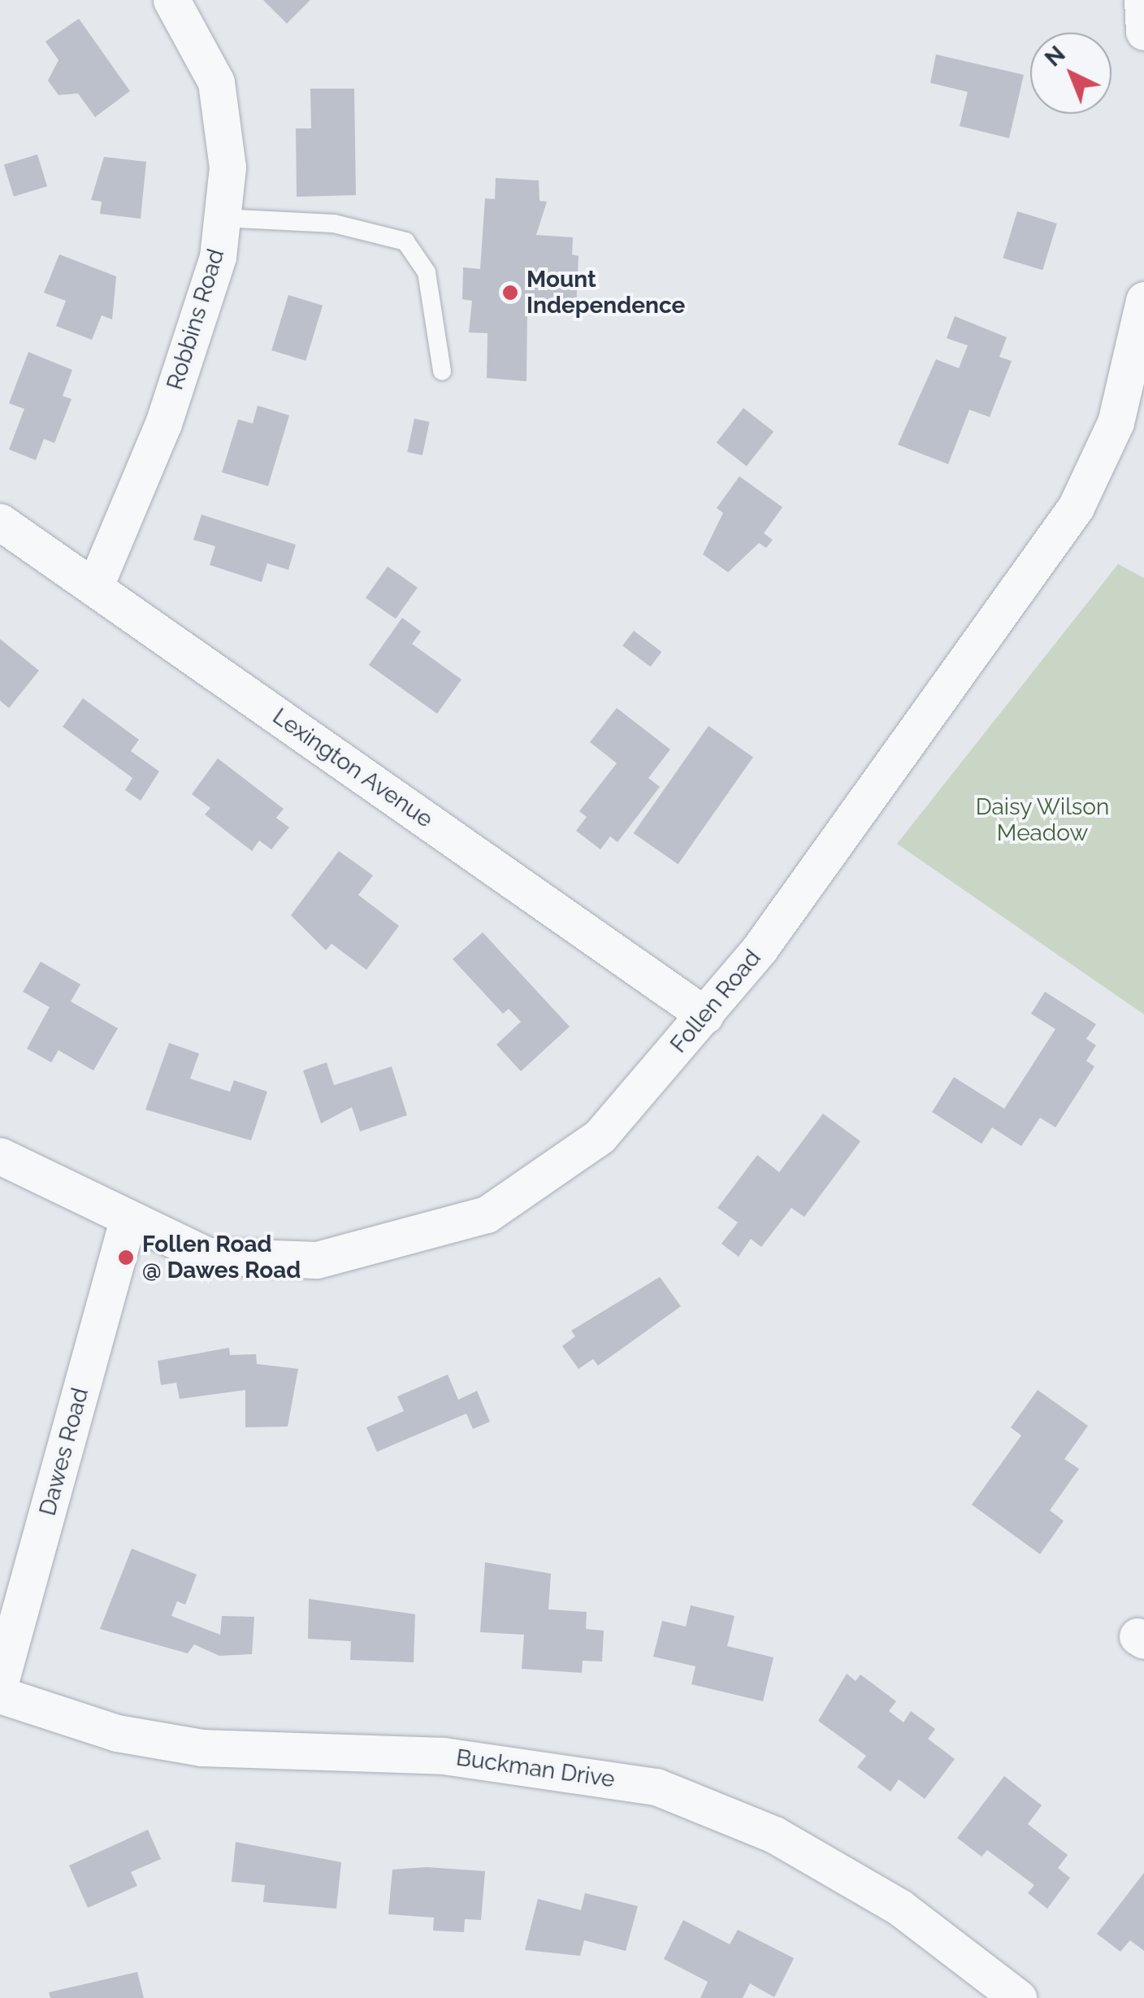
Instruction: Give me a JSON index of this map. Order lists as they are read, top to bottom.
{
  "streets": {
    "street": [
      "Robbins Road",
      "Lexington Avenue",
      "Follen Road",
      "Dawes Road",
      "Buckman Drive"
    ]
  },
  "crossings": [
    ["Robbins Road", "Lexington Avenue"],
    ["Lexington Avenue", "Follen Road"],
    ["Follen Road", "Dawes Road"]
  ],
  "parks": ["Daisy Wilson Meadow"],
  "places": ["Mount Independence", "Follen Road @ Dawes Road"],
  "north": "top left"
}
